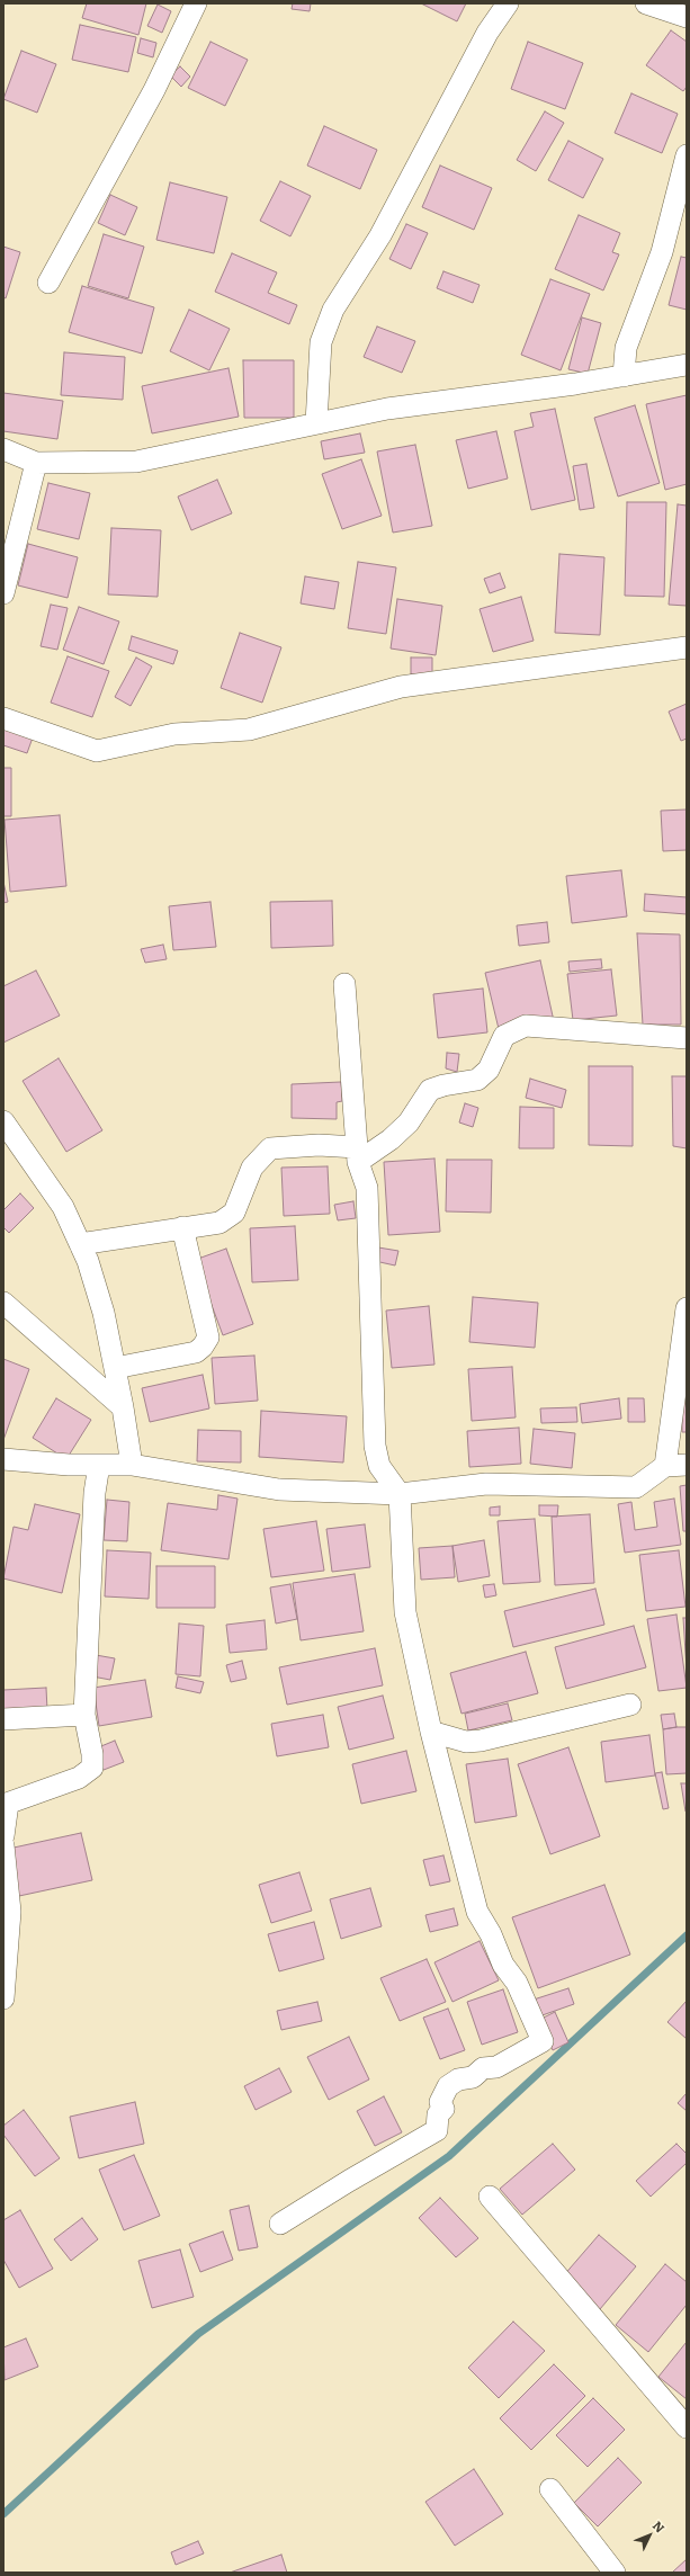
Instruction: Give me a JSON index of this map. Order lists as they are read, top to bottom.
{
  "north": "top right"
}
